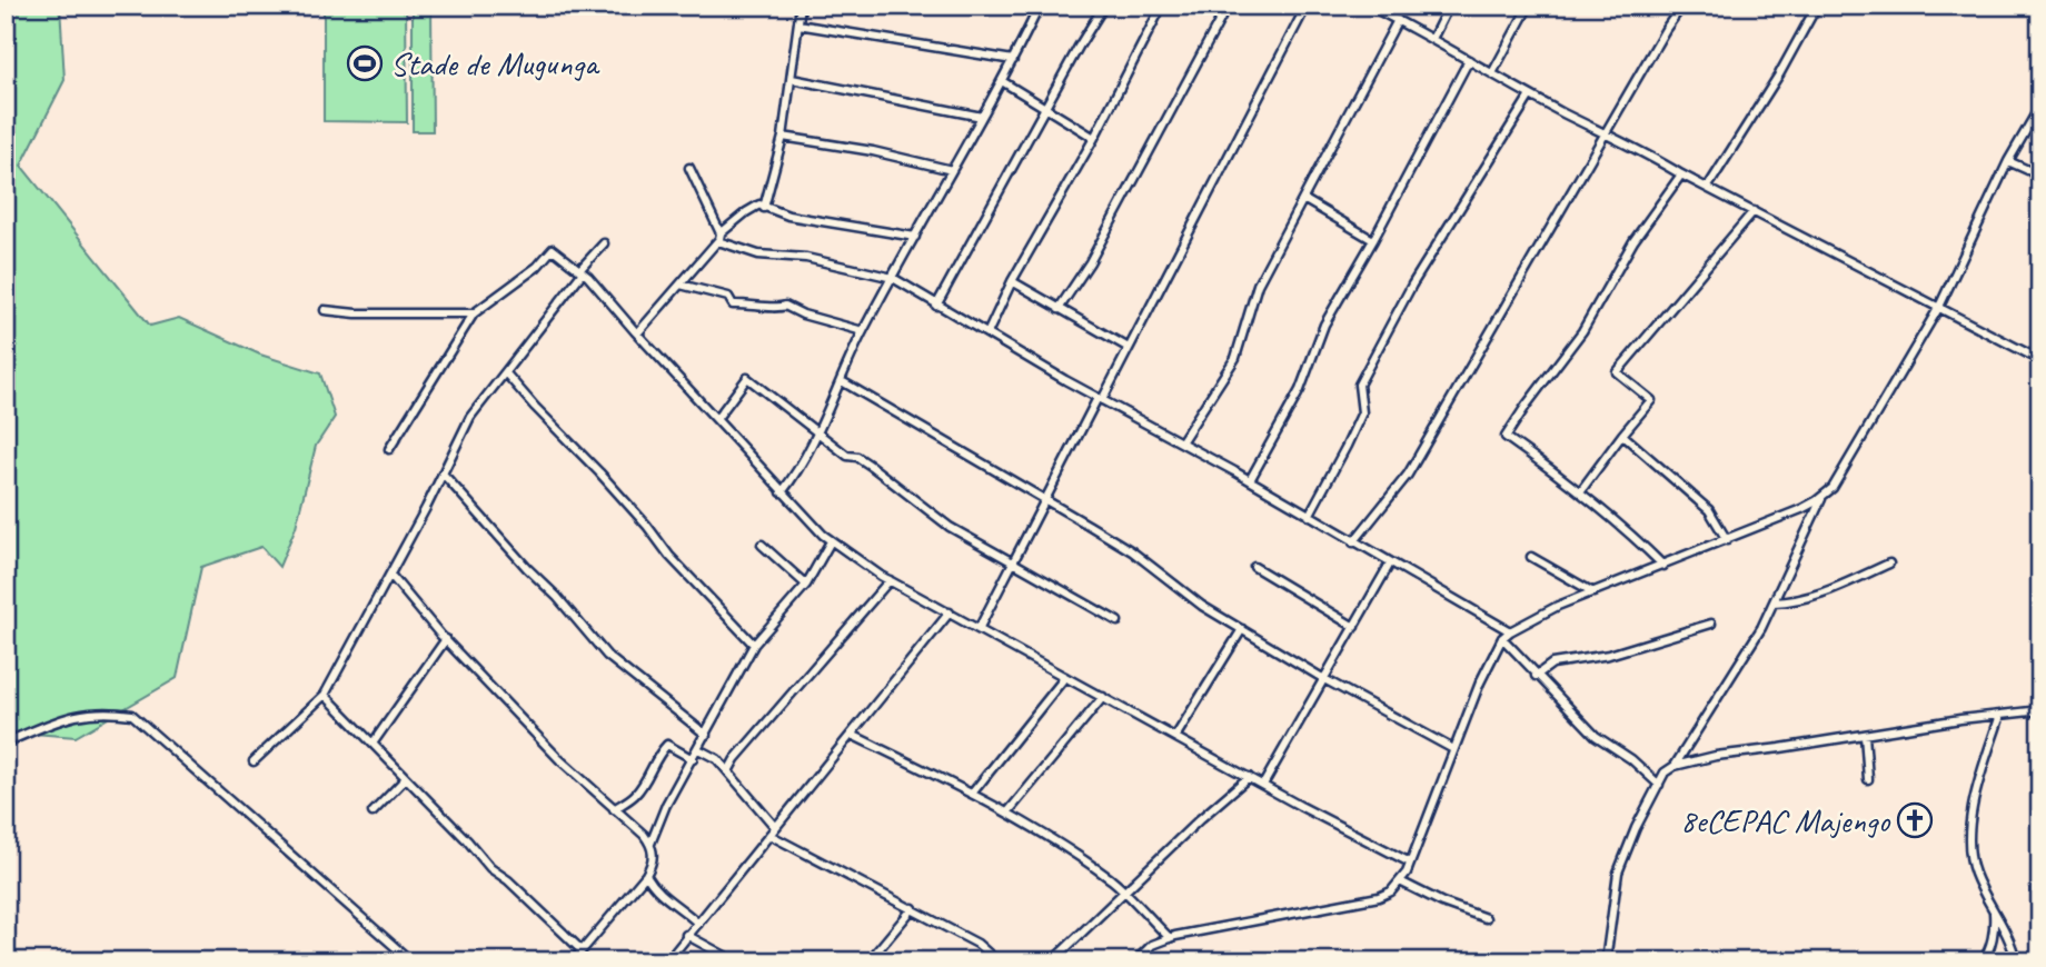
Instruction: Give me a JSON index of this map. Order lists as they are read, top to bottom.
{
  "places": {
    "sports": ["Stade de Mugunga"],
    "church": ["8eCEPAC Majengo"]
  }
}
